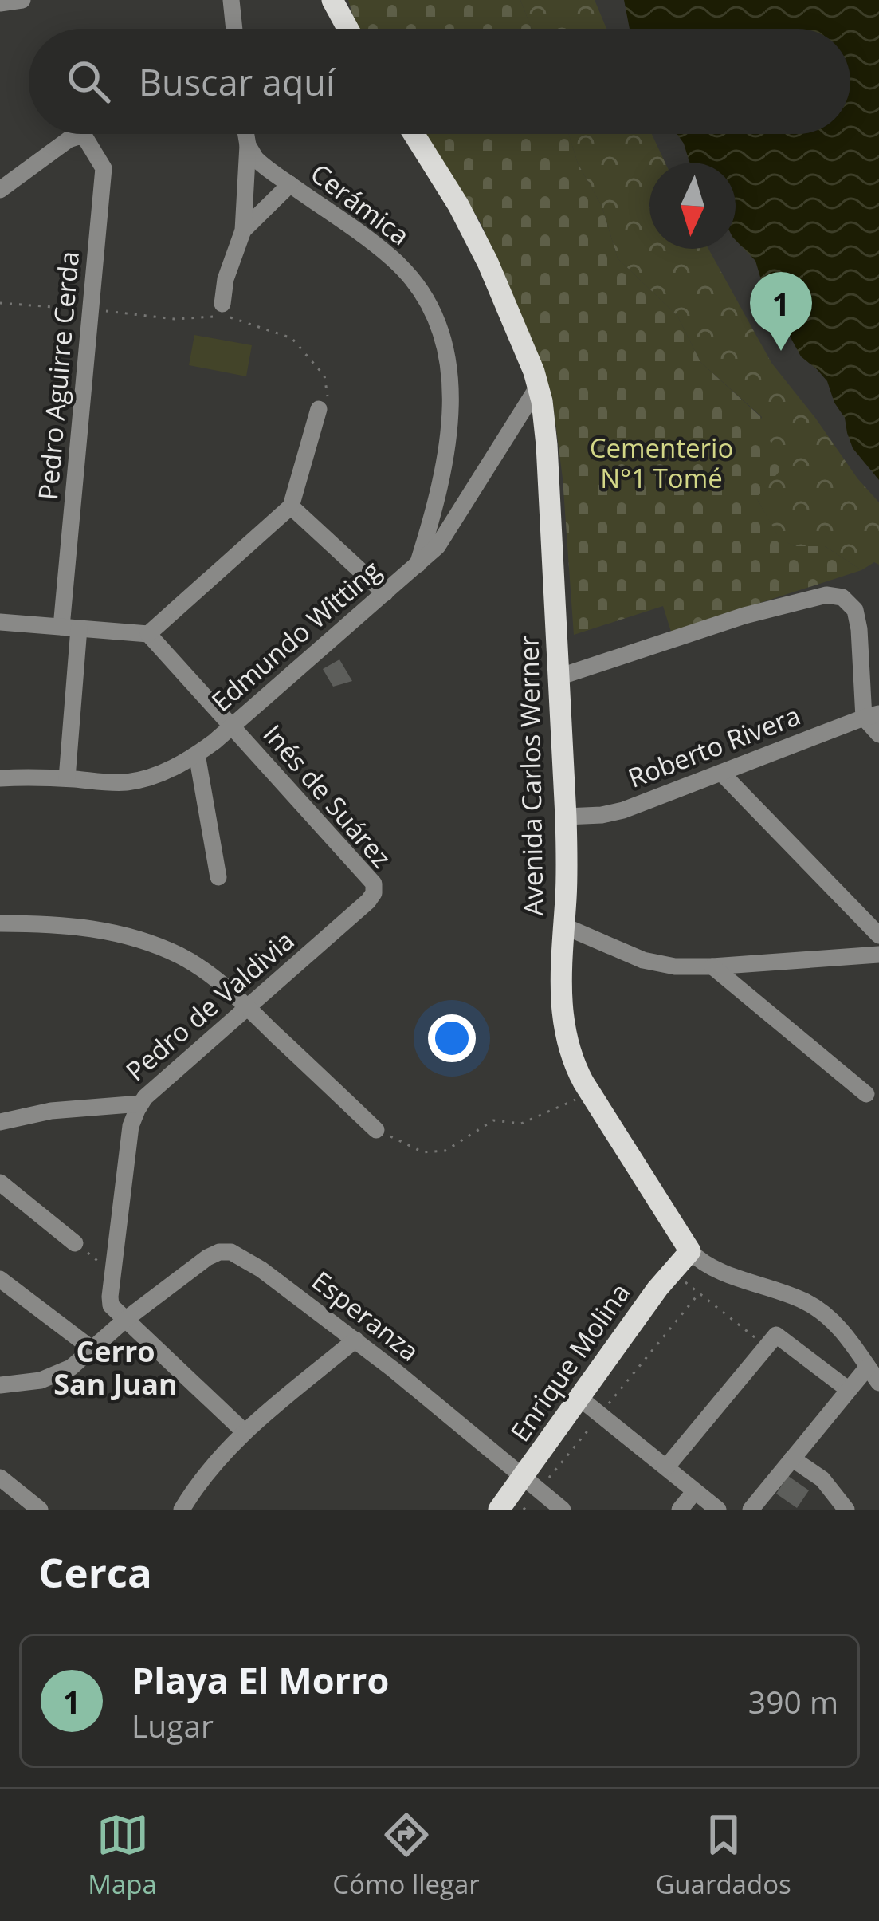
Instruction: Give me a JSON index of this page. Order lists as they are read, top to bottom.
{
  "streets": {
    "main road": ["Avenida Carlos Werner", "Enrique Molina"],
    "street": [
      "Cerámica",
      "Pedro Aguirre Cerda",
      "Edmundo Witting",
      "Roberto Rivera",
      "Inés de Suárez",
      "Pedro de Valdivia",
      "Esperanza"
    ]
  },
  "crossings": [
    ["Cerámica", "Edmundo Witting"],
    ["Pedro Aguirre Cerda", "Edmundo Witting"],
    ["Edmundo Witting", "Avenida Carlos Werner"],
    ["Edmundo Witting", "Inés de Suárez"],
    ["Roberto Rivera", "Avenida Carlos Werner"],
    ["Avenida Carlos Werner", "Enrique Molina"],
    ["Inés de Suárez", "Pedro de Valdivia"],
    ["Esperanza", "Enrique Molina"]
  ],
  "districts": ["Cerro San Juan"],
  "parks": ["Cementerio N°1 Tomé"],
  "north": "bottom",
  "page": {
    "search": "Buscar aquí",
    "pins": "1",
    "heading": "Cerca",
    "list": [
      {
        "mark": "1",
        "name": "Playa El Morro",
        "note": "Lugar",
        "value": "390 m"
      }
    ],
    "nav": ["Mapa", "Cómo llegar", "Guardados"]
  }
}
